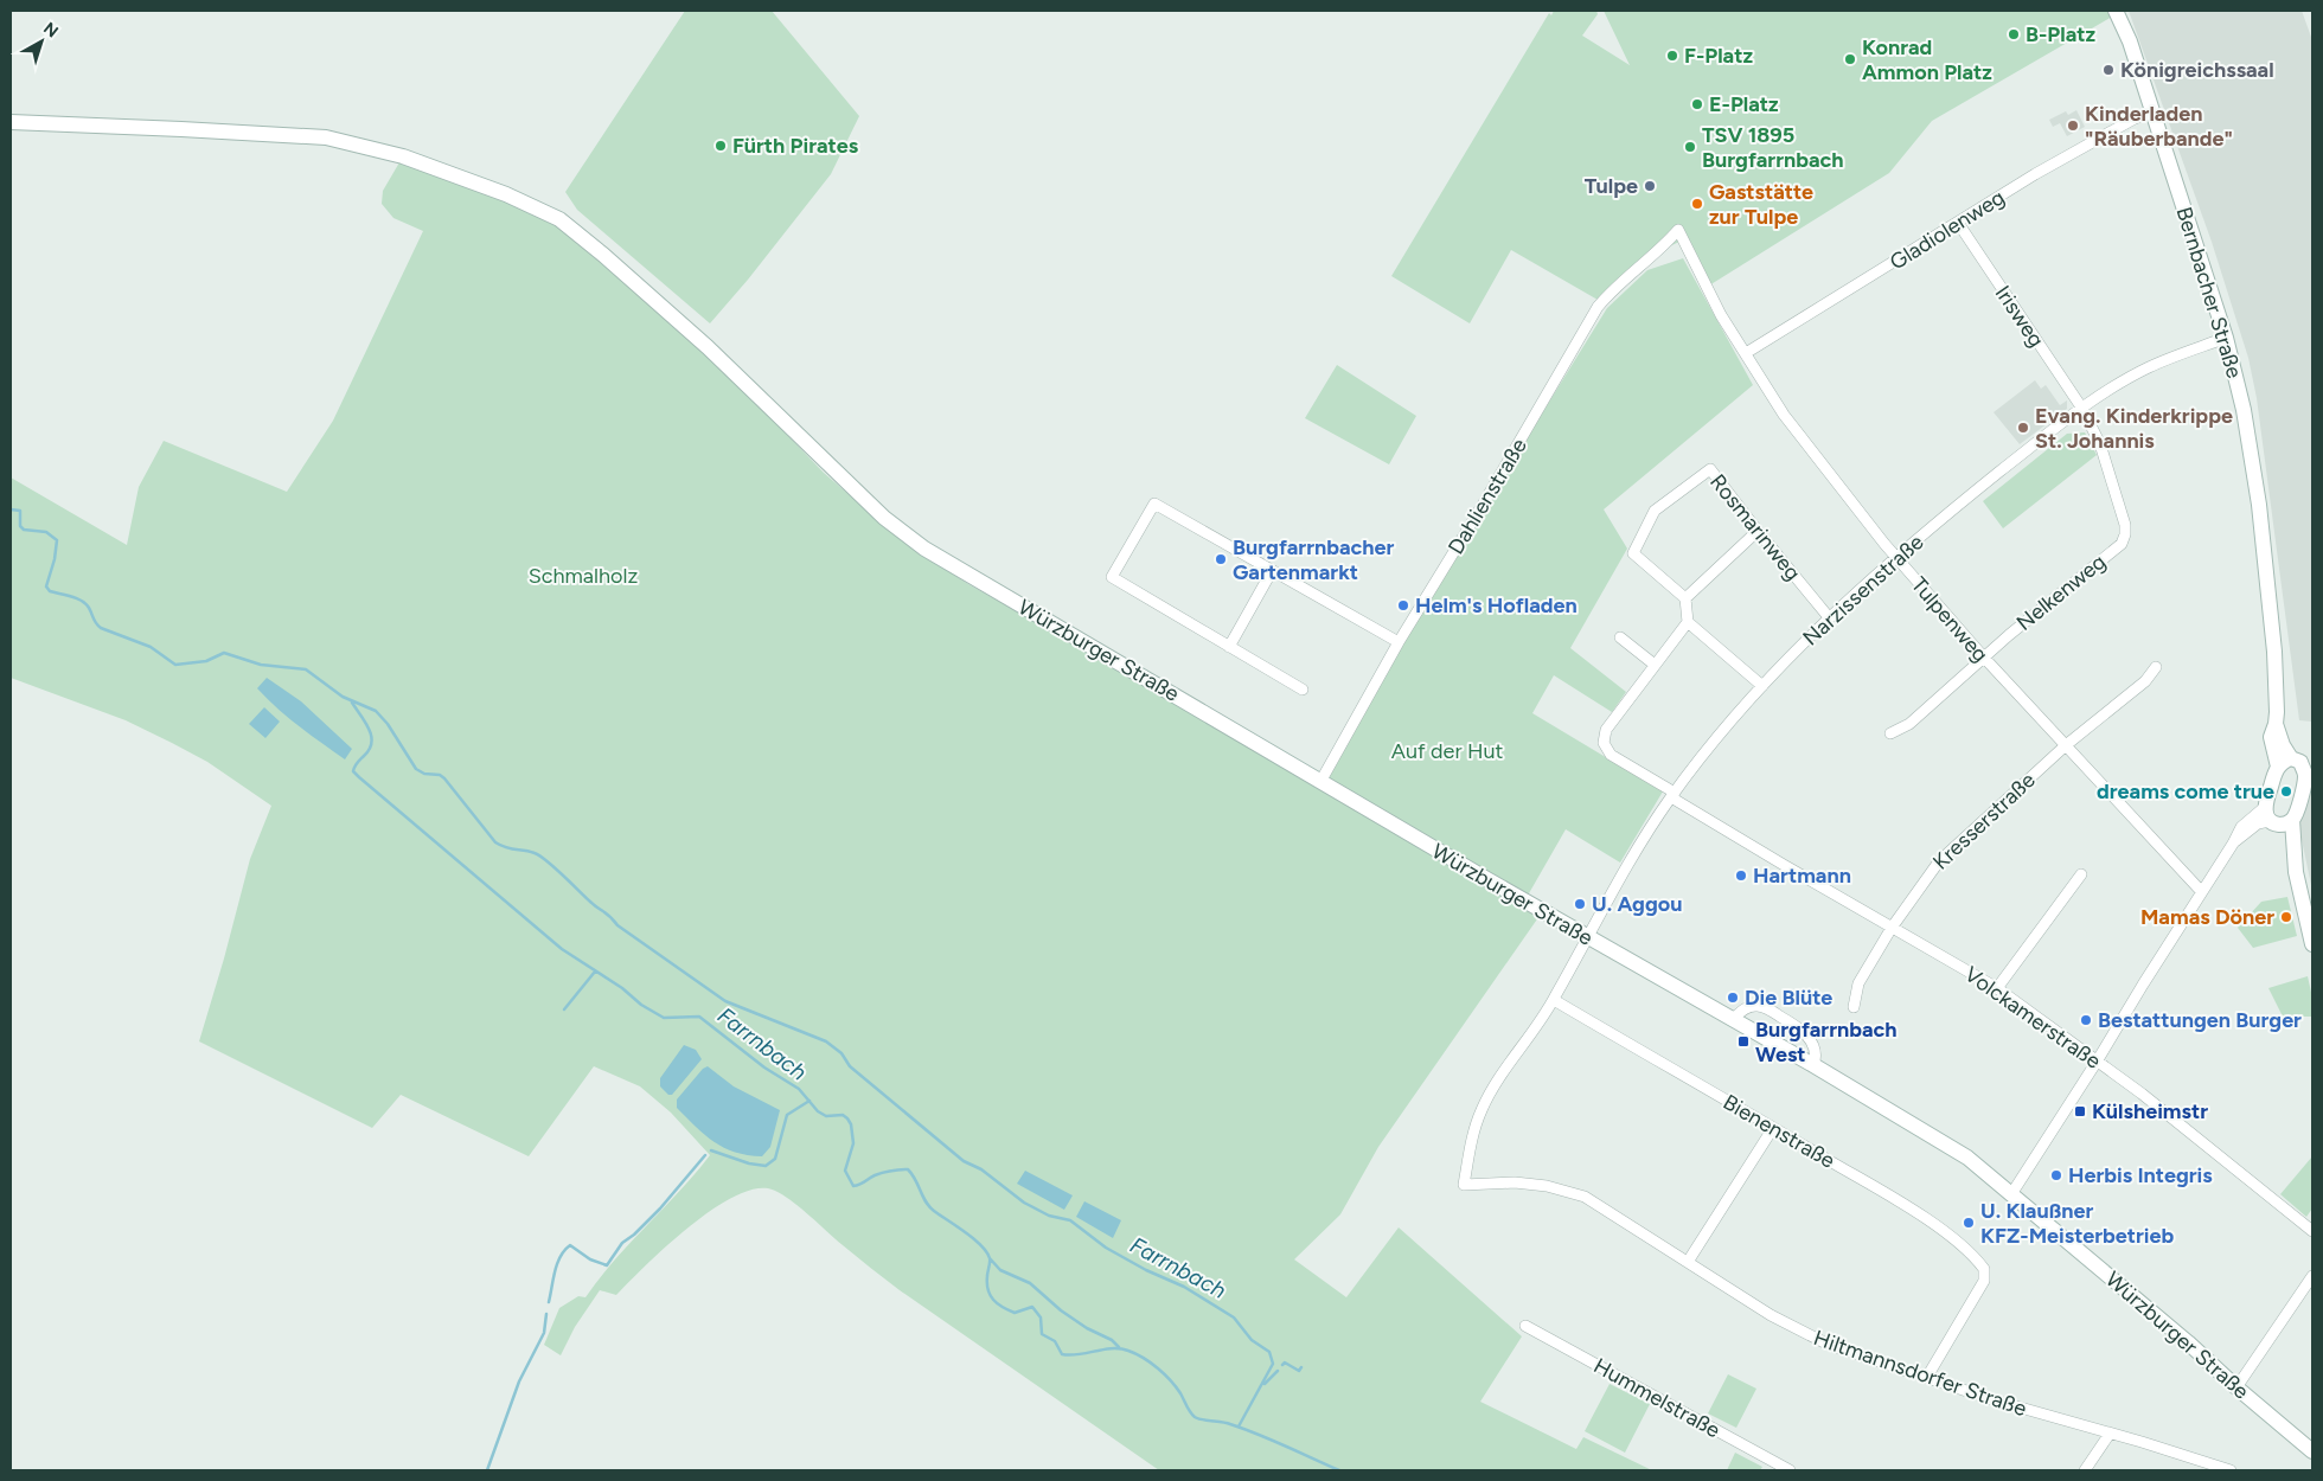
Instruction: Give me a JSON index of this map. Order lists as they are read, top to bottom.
{
  "streets": {
    "street": [
      "Gladiolenweg",
      "Bernbacher Straße",
      "Irisweg",
      "Dahlienstraße",
      "Rosmarinweg",
      "Narzissenstraße",
      "Nelkenweg",
      "Tulpenweg",
      "Würzburger Straße",
      "Kresserstraße",
      "Volckamerstraße",
      "Bienenstraße",
      "Hiltmannsdorfer Straße",
      "Hummelstraße"
    ]
  },
  "crossings": [
    ["Gladiolenweg", "Bernbacher Straße"],
    ["Gladiolenweg", "Irisweg"],
    ["Gladiolenweg", "Tulpenweg"],
    ["Bernbacher Straße", "Narzissenstraße"],
    ["Irisweg", "Narzissenstraße"],
    ["Irisweg", "Nelkenweg"],
    ["Dahlienstraße", "Tulpenweg"],
    ["Dahlienstraße", "Würzburger Straße"],
    ["Rosmarinweg", "Narzissenstraße"],
    ["Narzissenstraße", "Nelkenweg"],
    ["Narzissenstraße", "Tulpenweg"],
    ["Narzissenstraße", "Würzburger Straße"],
    ["Narzissenstraße", "Volckamerstraße"],
    ["Narzissenstraße", "Bienenstraße"],
    ["Narzissenstraße", "Hiltmannsdorfer Straße"],
    ["Nelkenweg", "Tulpenweg"],
    ["Tulpenweg", "Kresserstraße"],
    ["Kresserstraße", "Volckamerstraße"],
    ["Bienenstraße", "Hiltmannsdorfer Straße"]
  ],
  "water": ["Farrnbach"],
  "parks": ["Schmalholz", "Auf der Hut"],
  "places": {
    "other": [
      "B-Platz",
      "F-Platz",
      "Konrad Ammon Platz",
      "Königreichssaal",
      "E-Platz",
      "Kinderladen \"Räuberbande\"",
      "Fürth Pirates",
      "TSV 1895 Burgfarrnbach",
      "Tulpe",
      "Gaststätte zur Tulpe",
      "Evang. Kinderkrippe St. Johannis",
      "Burgfarrnbacher Gartenmarkt",
      "Helm's Hofladen",
      "dreams come true",
      "Hartmann",
      "U. Aggou",
      "Mamas Döner",
      "Die Blüte",
      "Bestattungen Burger",
      "Herbis Integris",
      "U. Klaußner KFZ-Meisterbetrieb"
    ],
    "transit": ["Burgfarrnbach West", "Külsheimstr"]
  },
  "north": "top right"
}
